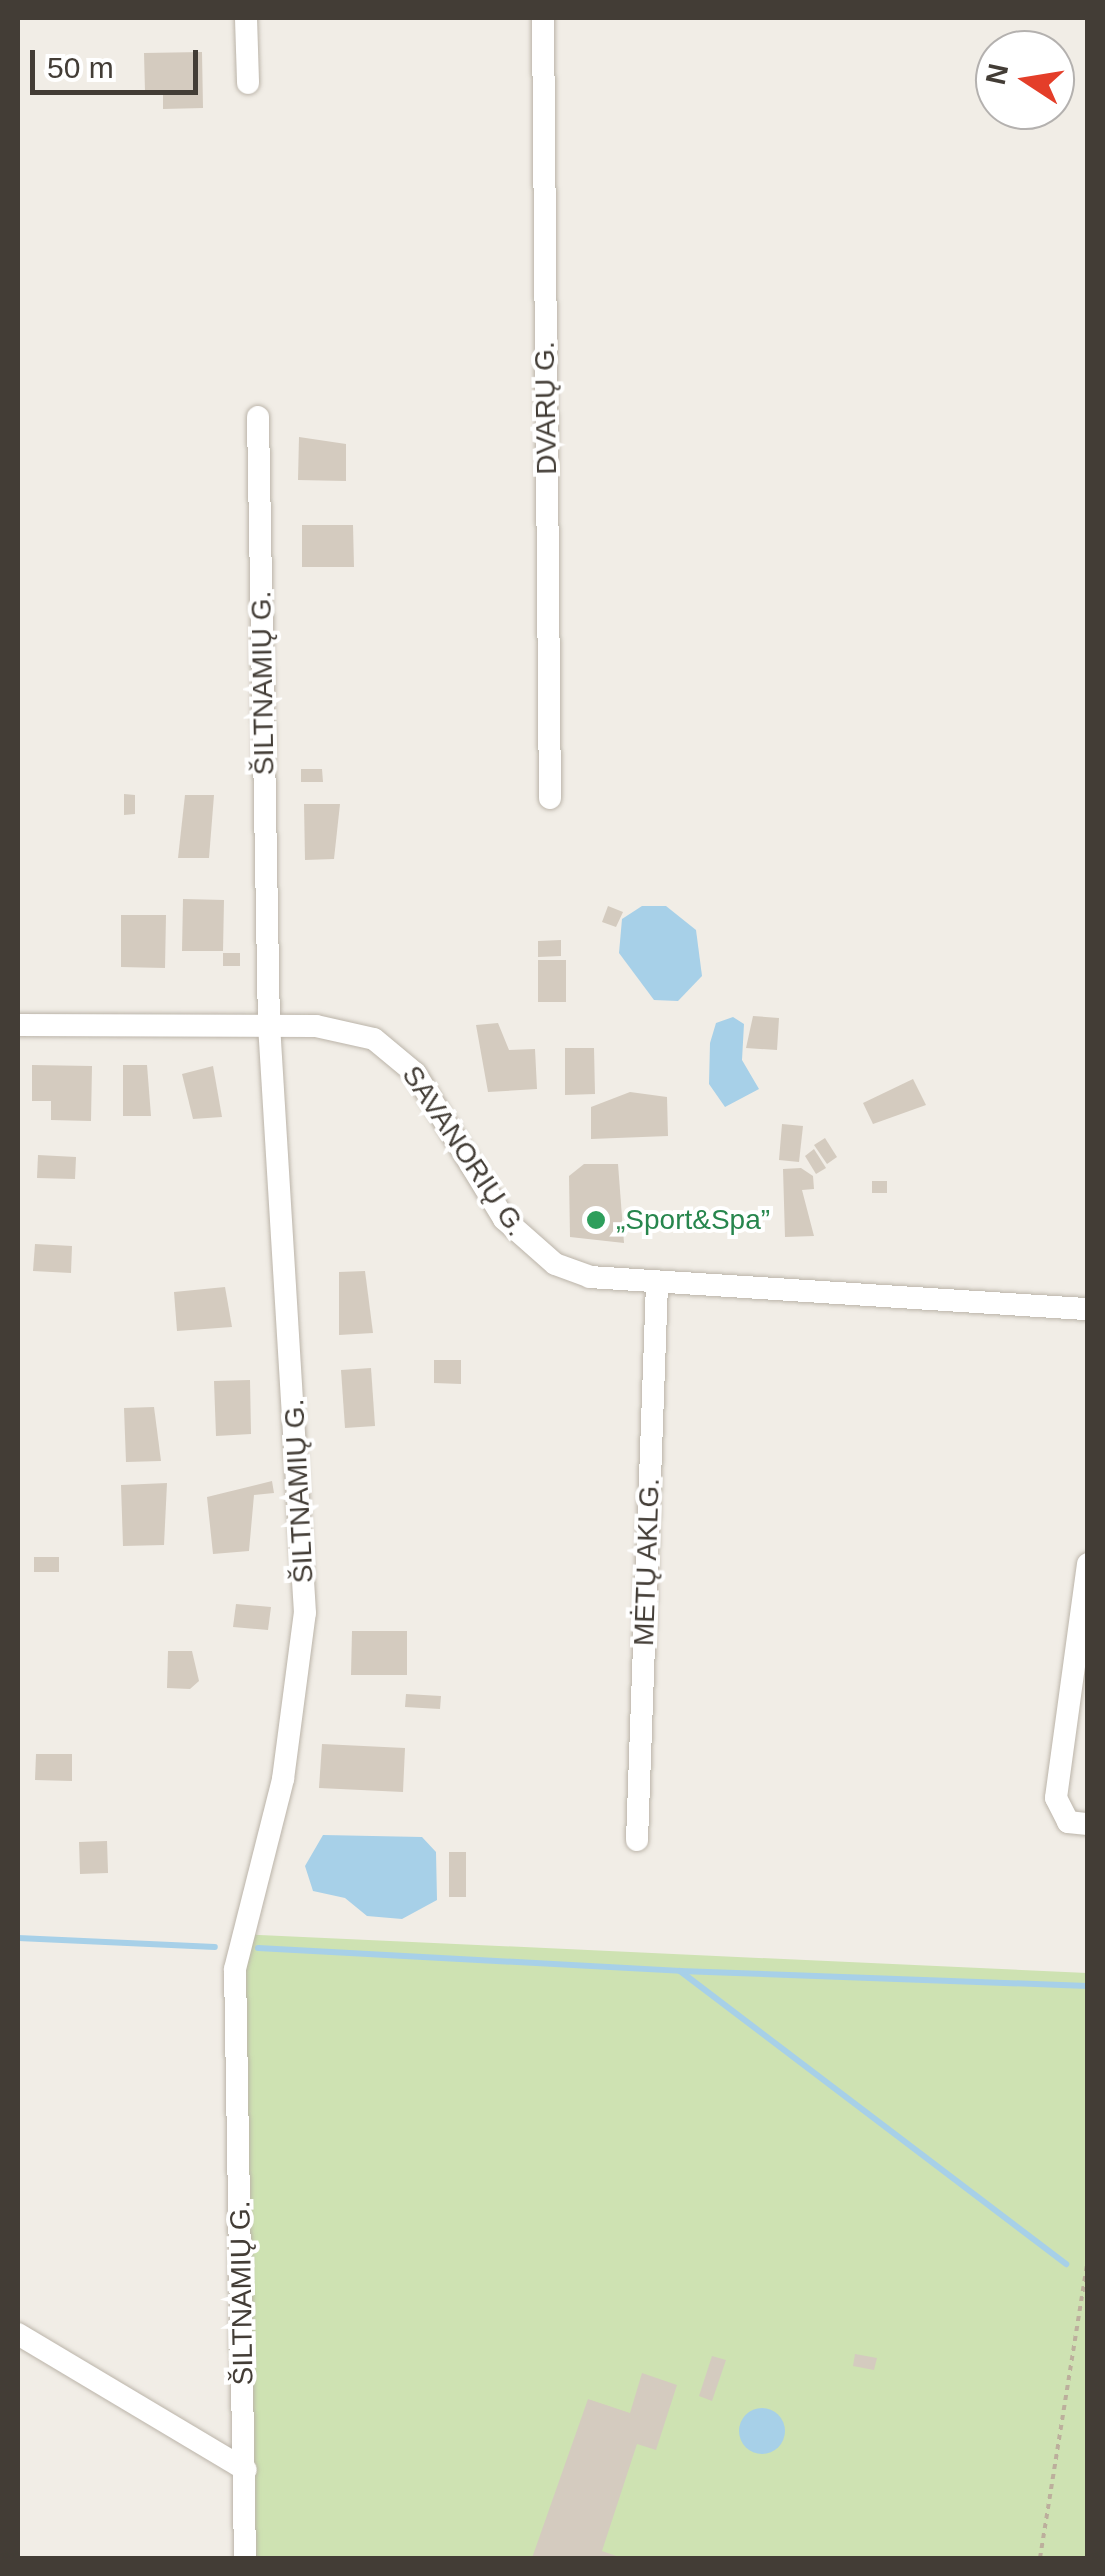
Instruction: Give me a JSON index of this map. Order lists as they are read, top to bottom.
{
  "streets": {
    "street": [
      "DVARŲ G.",
      "ŠILTNAMIŲ G.",
      "SAVANORIŲ G.",
      "MĖTŲ AKLG."
    ]
  },
  "crossings": [
    ["ŠILTNAMIŲ G.", "SAVANORIŲ G."],
    ["SAVANORIŲ G.", "MĖTŲ AKLG."]
  ],
  "places": ["„Sport&Spa”"],
  "scale_bar": "50 m",
  "north": "left"
}
